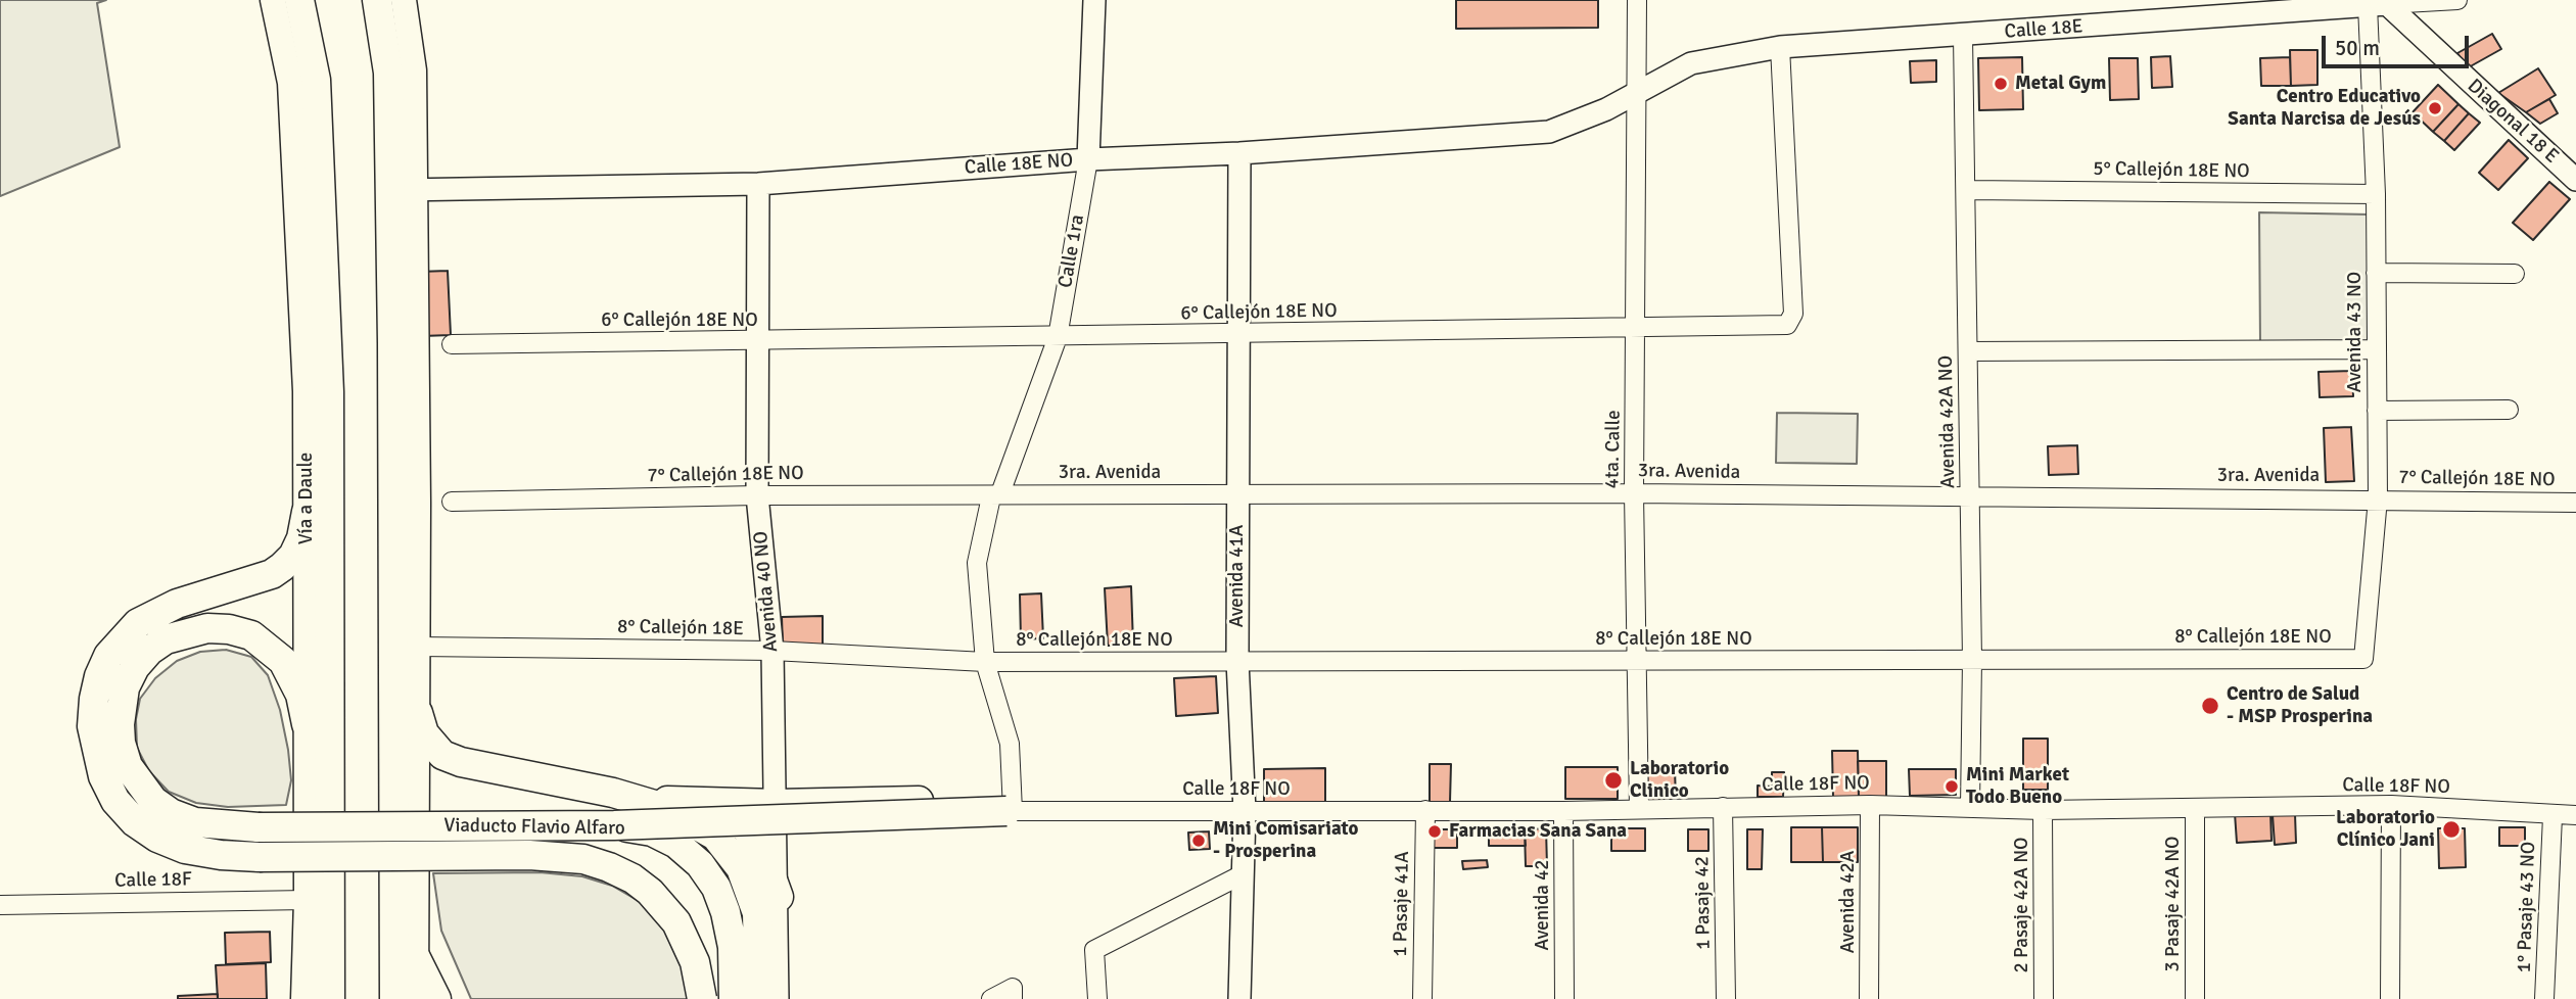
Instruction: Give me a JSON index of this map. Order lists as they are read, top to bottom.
{
  "streets": {
    "main road": ["Vía a Daule", "Viaducto Flavio Alfaro"],
    "street": [
      "Calle 18E",
      "Diagonal 18 E",
      "Calle 18E NO",
      "5° Callejón 18E NO",
      "Calle 1ra",
      "6° Callejón 18E NO",
      "Avenida 43 NO",
      "Avenida 42A NO",
      "4ta. Calle",
      "3ra. Avenida",
      "7° Callejón 18E NO",
      "Avenida 41A",
      "Avenida 40 NO",
      "8° Callejón 18E",
      "8° Callejón 18E NO",
      "Calle 18F NO",
      "Calle 18F",
      "Avenida 42A",
      "1 Pasaje 42",
      "1 Pasaje 41A",
      "3 Pasaje 42A NO",
      "Avenida 42",
      "2 Pasaje 42A NO",
      "1° Pasaje 43 NO"
    ]
  },
  "crossings": [
    ["Calle 18E", "Diagonal 18 E"],
    ["Calle 18E", "Calle 18E NO"],
    ["Calle 18E", "6° Callejón 18E NO"],
    ["Calle 18E", "Avenida 43 NO"],
    ["Calle 18E", "Avenida 42A NO"],
    ["Calle 18E", "4ta. Calle"],
    ["Diagonal 18 E", "Avenida 43 NO"],
    ["Calle 18E NO", "Calle 1ra"],
    ["Calle 18E NO", "4ta. Calle"],
    ["Calle 18E NO", "Avenida 41A"],
    ["Calle 18E NO", "Avenida 40 NO"],
    ["5° Callejón 18E NO", "Avenida 43 NO"],
    ["5° Callejón 18E NO", "Avenida 42A NO"],
    ["Calle 1ra", "6° Callejón 18E NO"],
    ["Calle 1ra", "3ra. Avenida"],
    ["Calle 1ra", "7° Callejón 18E NO"],
    ["Calle 1ra", "8° Callejón 18E"],
    ["Calle 1ra", "8° Callejón 18E NO"],
    ["Calle 1ra", "Calle 18F NO"],
    ["6° Callejón 18E NO", "4ta. Calle"],
    ["6° Callejón 18E NO", "Avenida 41A"],
    ["6° Callejón 18E NO", "Avenida 40 NO"],
    ["Avenida 43 NO", "3ra. Avenida"],
    ["Avenida 43 NO", "7° Callejón 18E NO"],
    ["Avenida 43 NO", "8° Callejón 18E NO"],
    ["Avenida 42A NO", "3ra. Avenida"],
    ["Avenida 42A NO", "8° Callejón 18E NO"],
    ["Avenida 42A NO", "Calle 18F NO"],
    ["4ta. Calle", "3ra. Avenida"],
    ["4ta. Calle", "8° Callejón 18E NO"],
    ["4ta. Calle", "Calle 18F NO"],
    ["3ra. Avenida", "7° Callejón 18E NO"],
    ["3ra. Avenida", "Avenida 41A"],
    ["7° Callejón 18E NO", "Avenida 40 NO"],
    ["Vía a Daule", "Viaducto Flavio Alfaro"],
    ["Vía a Daule", "Calle 18F"],
    ["Avenida 41A", "8° Callejón 18E NO"],
    ["Avenida 41A", "Calle 18F NO"],
    ["Avenida 40 NO", "8° Callejón 18E"],
    ["8° Callejón 18E", "8° Callejón 18E NO"],
    ["Calle 18F NO", "Avenida 42A"],
    ["Calle 18F NO", "1 Pasaje 42"],
    ["Calle 18F NO", "1 Pasaje 41A"],
    ["Calle 18F NO", "3 Pasaje 42A NO"],
    ["Calle 18F NO", "Avenida 42"],
    ["Calle 18F NO", "2 Pasaje 42A NO"],
    ["Calle 18F NO", "1° Pasaje 43 NO"]
  ],
  "places": [
    "Metal Gym",
    "Centro Educativo Santa Narcisa de Jesús",
    "Centro de Salud - MSP Prosperina",
    "Laboratorio Clinico",
    "Mini Market Todo Bueno",
    "Laboratorio Clínico Jani",
    "Farmacias Sana Sana",
    "Mini Comisariato - Prosperina"
  ],
  "scale_bar": "50 m"
}
